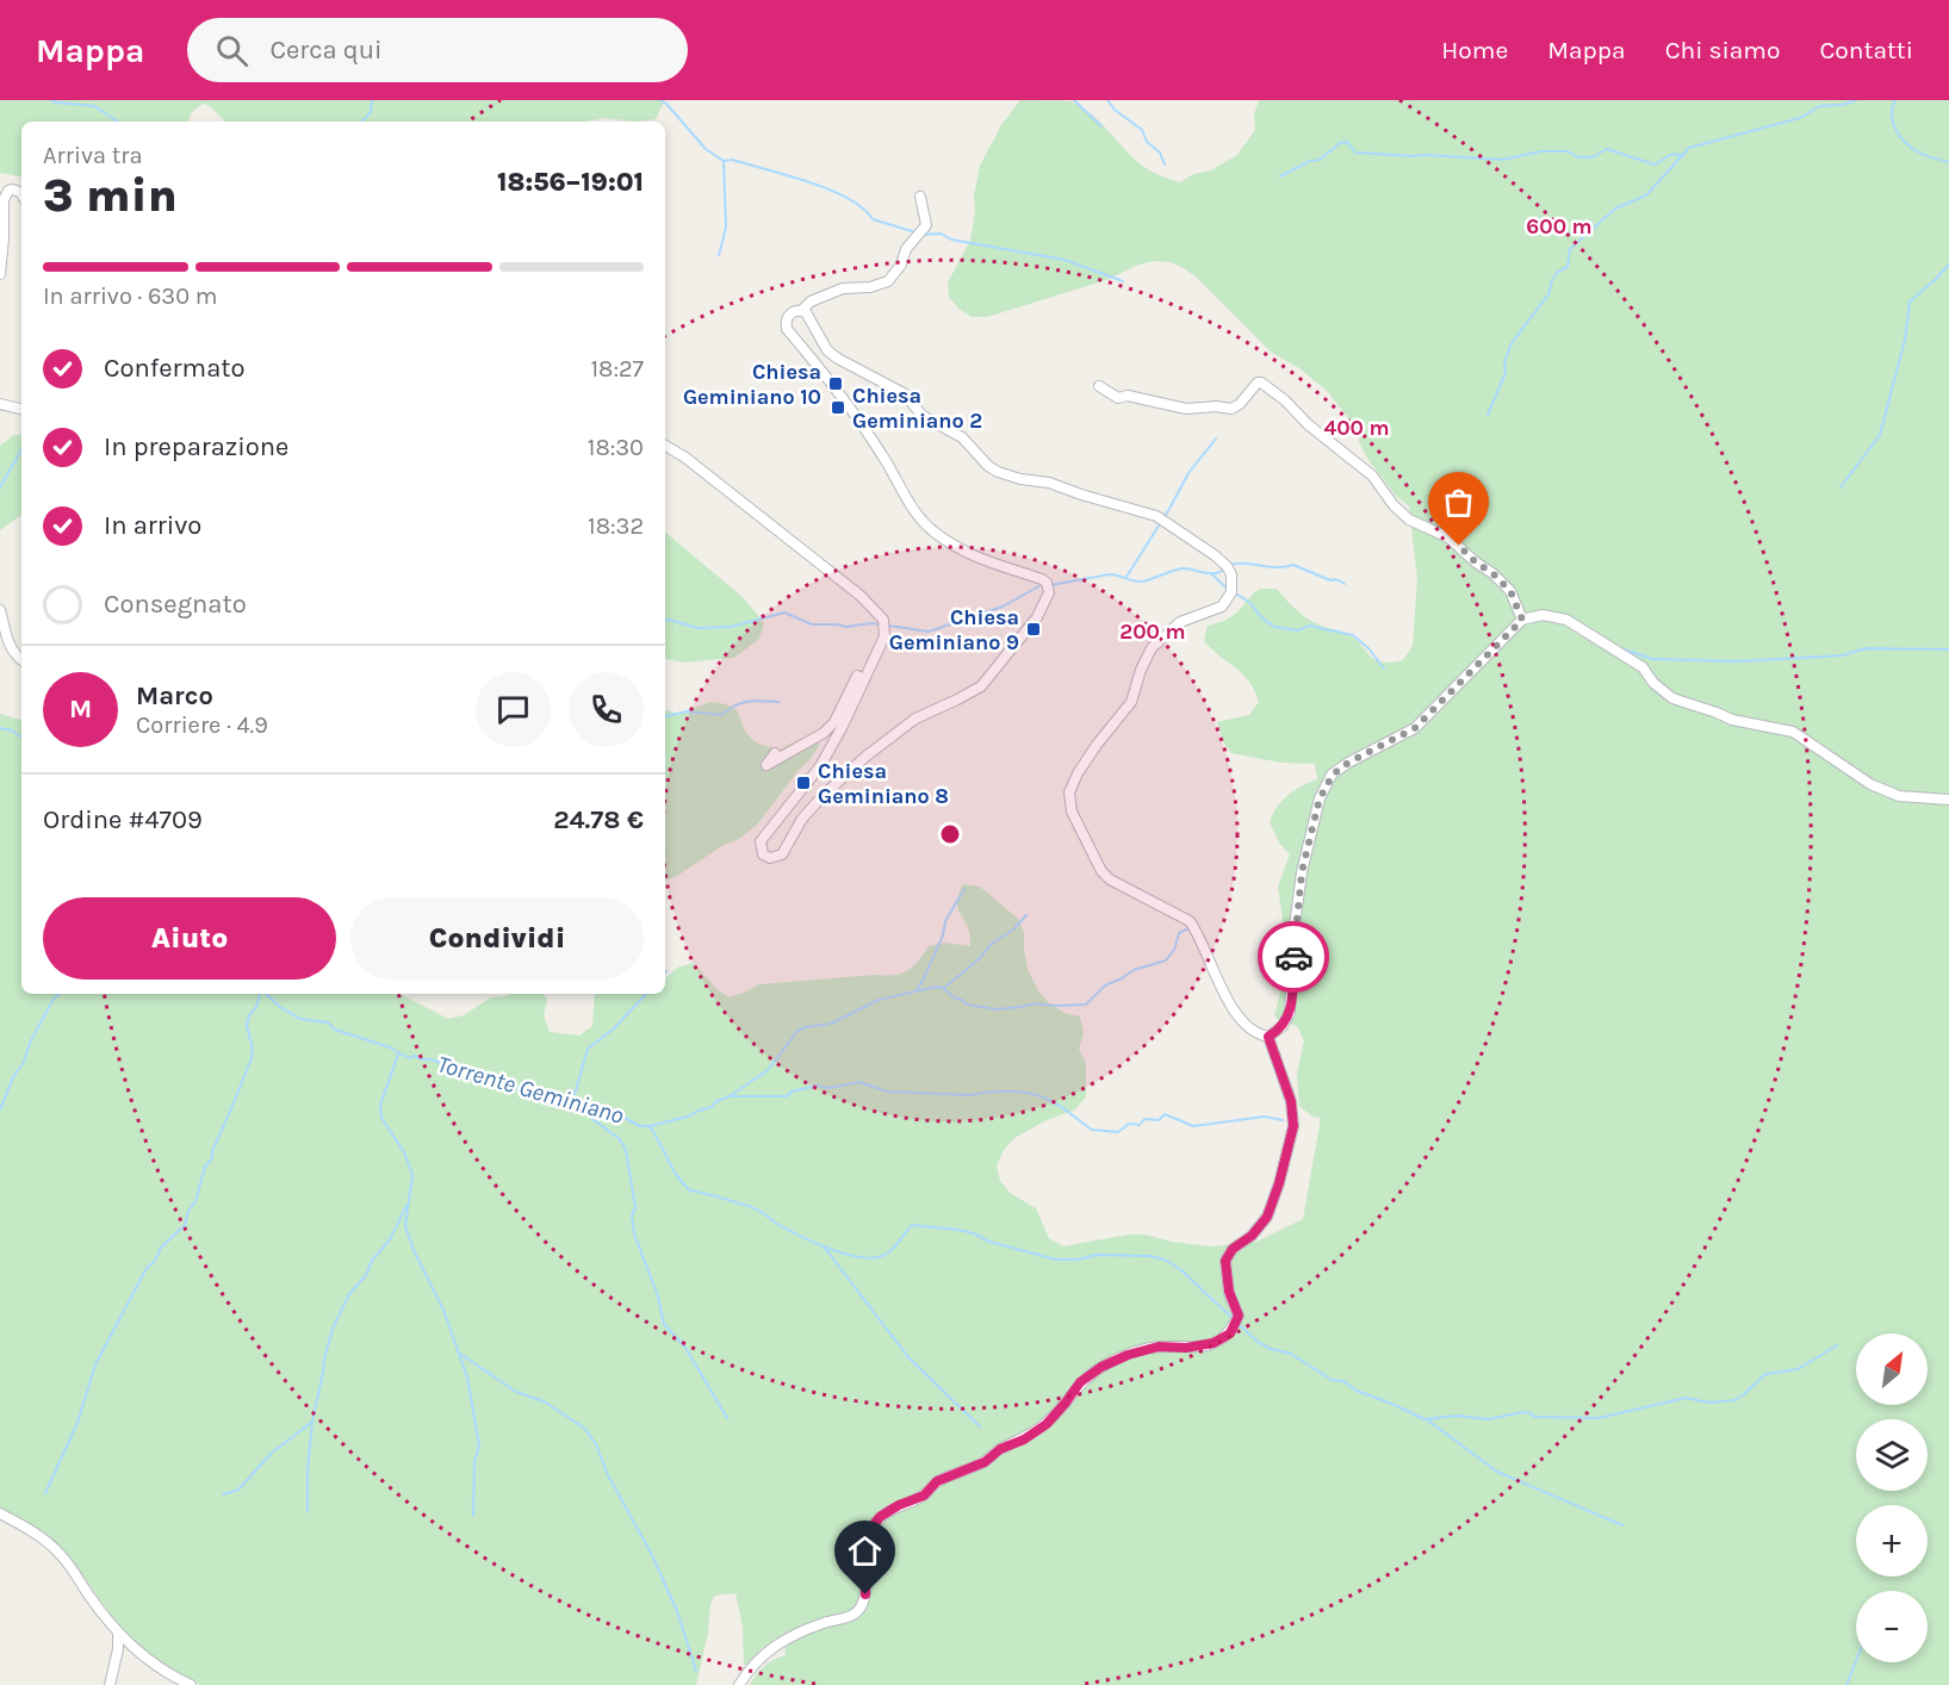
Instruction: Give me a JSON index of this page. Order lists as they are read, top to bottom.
{
  "water": ["Torrente Geminiano"],
  "places": {
    "transit": [
      "Chiesa Geminiano 10",
      "Chiesa Geminiano 2",
      "Chiesa Geminiano 9",
      "Chiesa Geminiano 8"
    ]
  },
  "north": "top right",
  "page": {
    "header": "Mappa",
    "search": "Cerca qui",
    "nav": [
      "Home",
      "Mappa",
      "Chi siamo",
      "Contatti"
    ],
    "heading": ["3 min", "Arriva tra", "18:56–19:01"],
    "panel": [
      "Marco",
      "Corriere · 4.9",
      "Ordine #4709",
      "24.78 €"
    ],
    "bar": "In arrivo · 630 m",
    "list": [
      ["Confermato", "18:27"],
      ["In preparazione", "18:30"],
      ["In arrivo", "18:32"],
      "Consegnato"
    ],
    "round": "M",
    "buttons": ["Aiuto", "Condividi"],
    "map_buttons": ["+", "−"]
  },
  "rings": ["600 m", "400 m", "200 m"]
}
